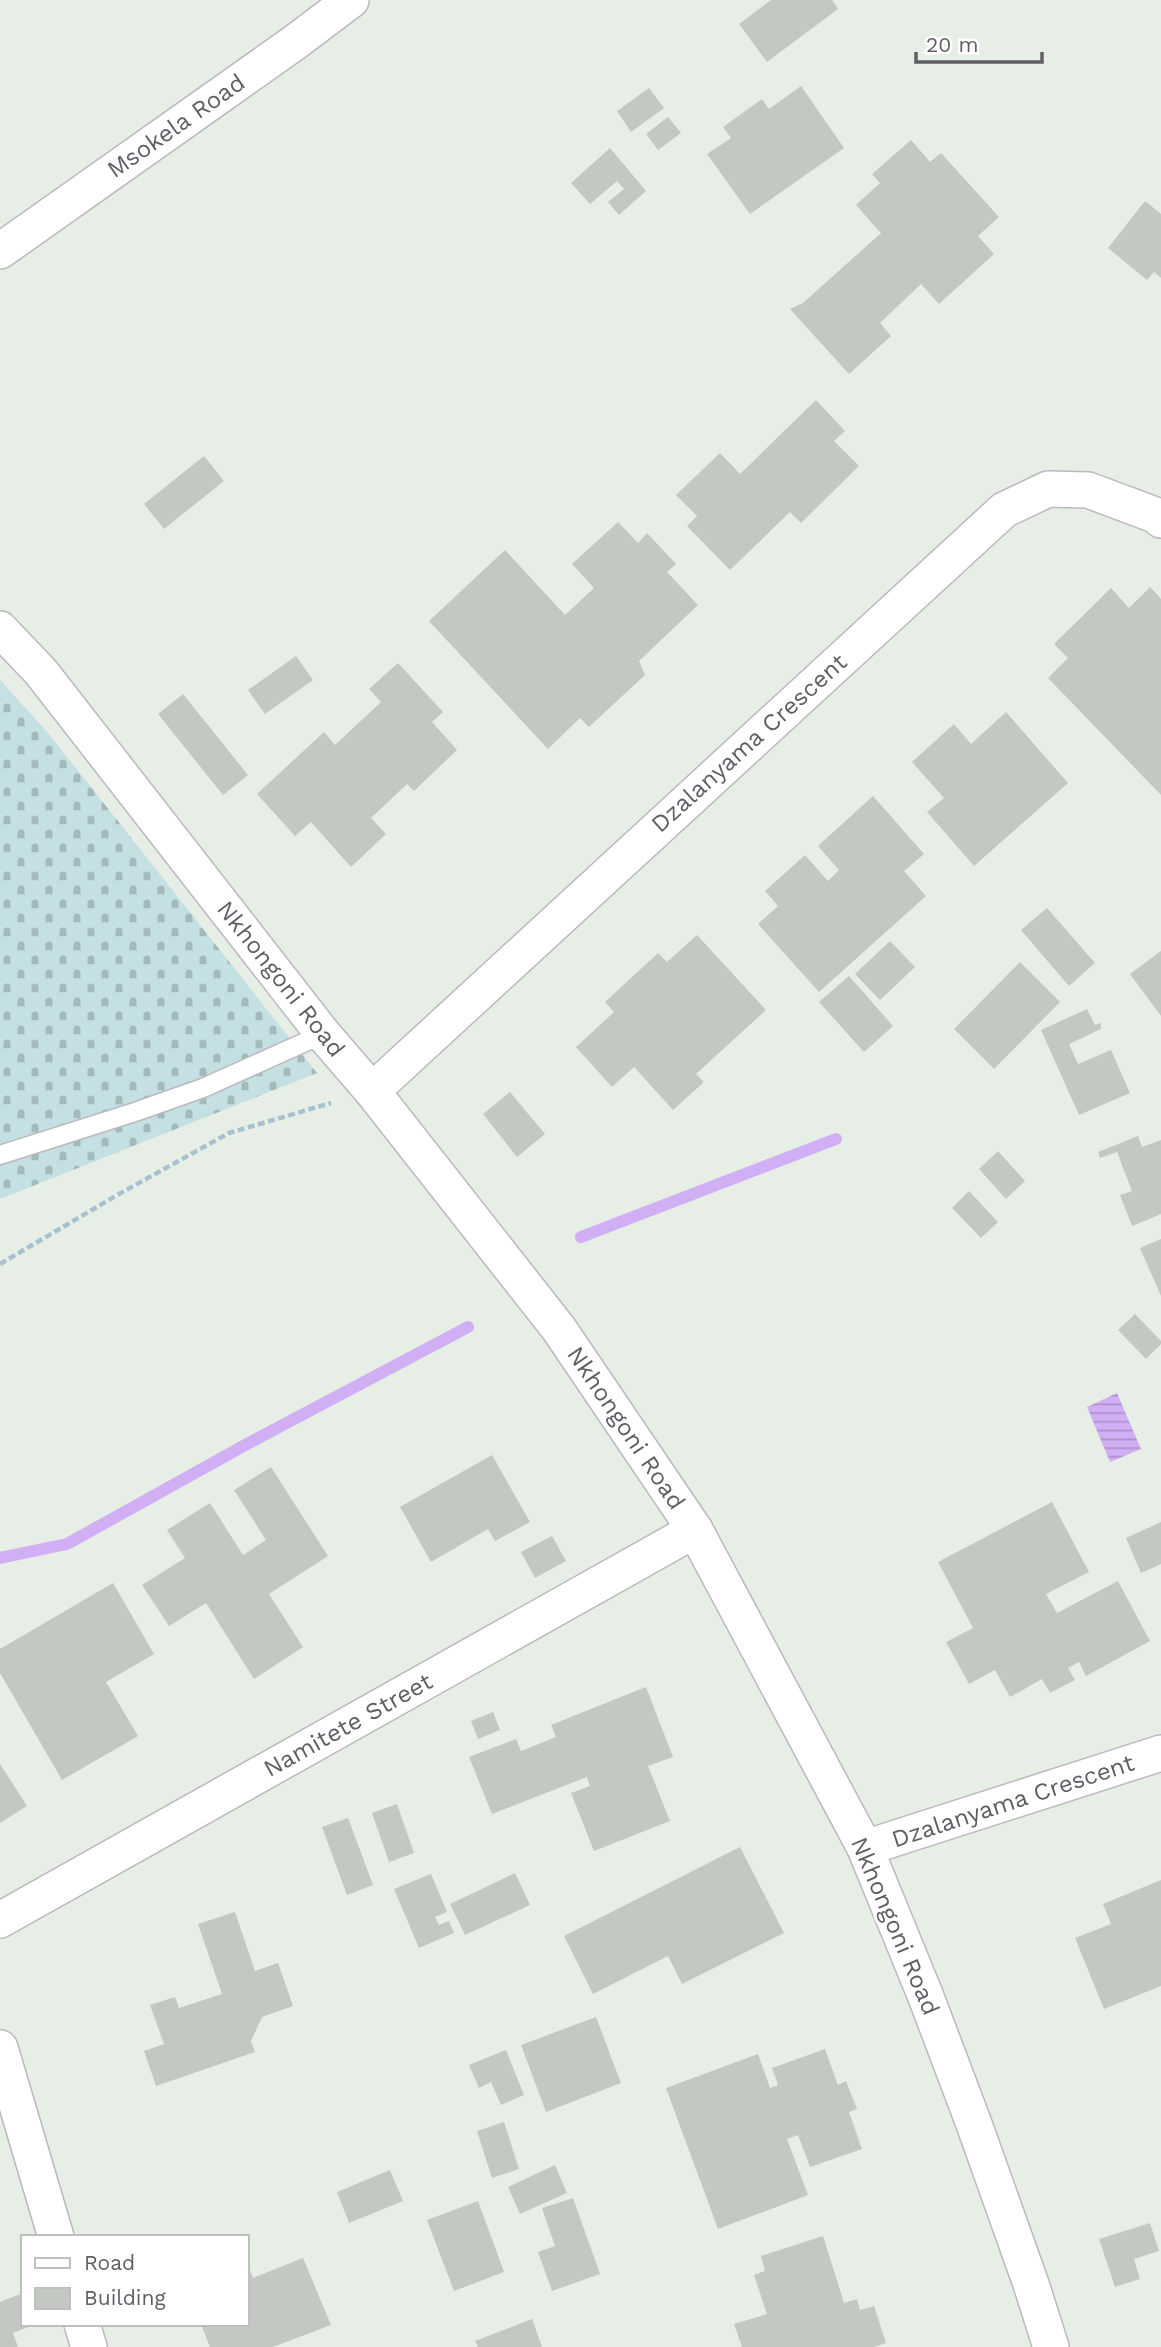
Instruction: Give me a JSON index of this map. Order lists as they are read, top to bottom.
{
  "streets": {
    "street": [
      "Msokela Road",
      "Dzalanyama Crescent",
      "Nkhongoni Road",
      "Namitete Street"
    ]
  },
  "crossings": [
    ["Dzalanyama Crescent", "Nkhongoni Road"],
    ["Nkhongoni Road", "Namitete Street"]
  ],
  "legend": ["Road", "Building"],
  "scale_bar": "20 m"
}
